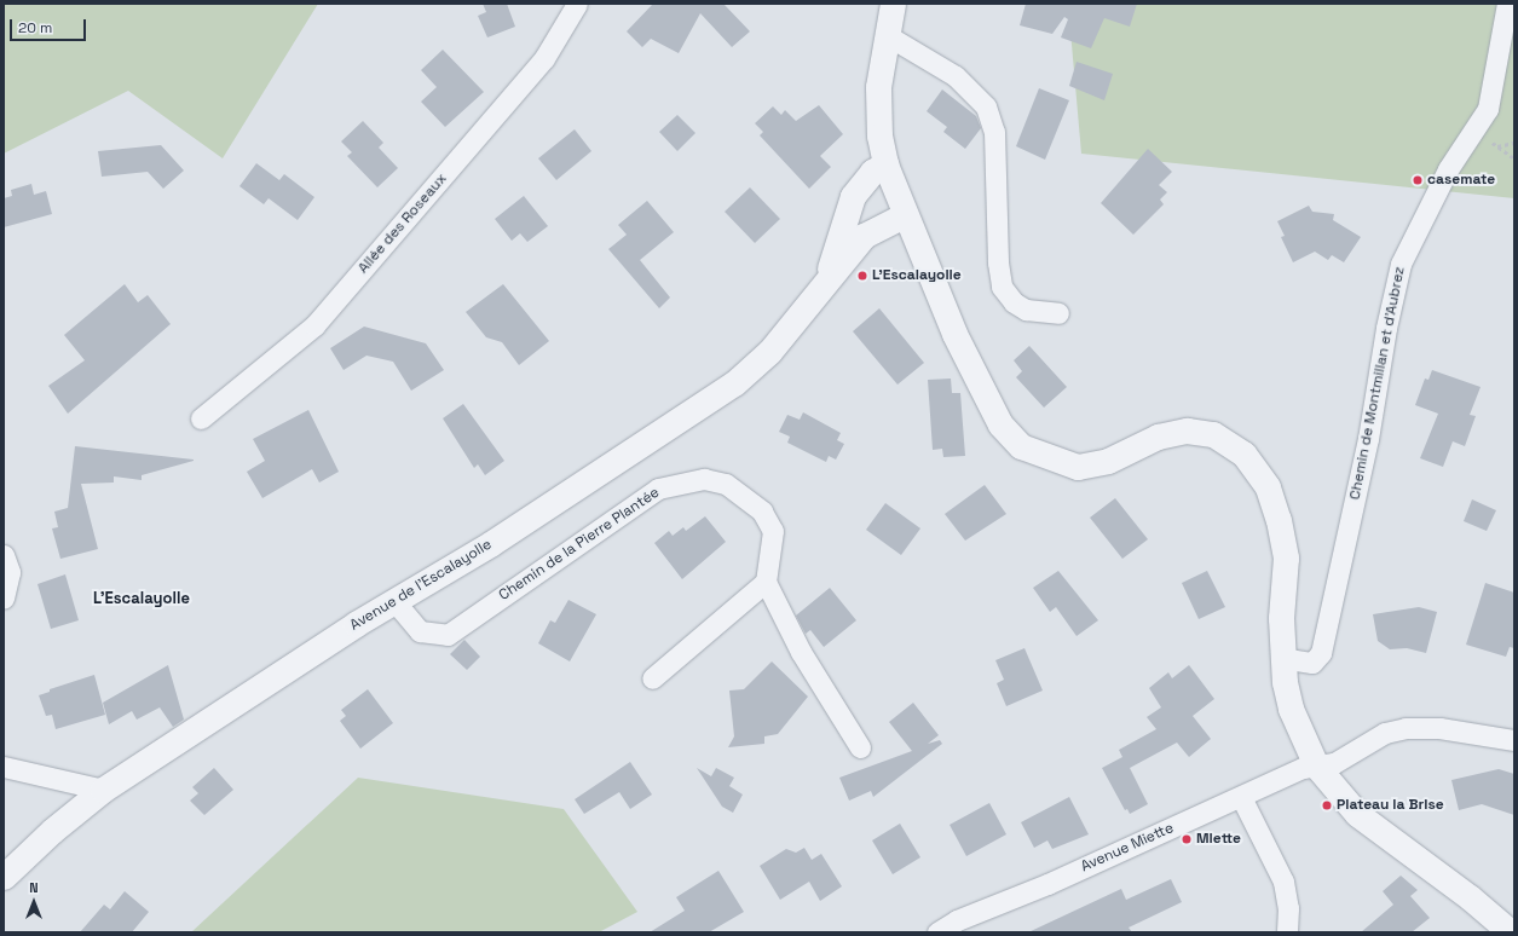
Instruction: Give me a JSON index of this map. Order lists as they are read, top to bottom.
{
  "streets": {
    "street": [
      "Allée des Roseaux",
      "Chemin de Montmillan et d'Aubrez",
      "Chemin de la Pierre Plantée",
      "Avenue de l'Escalayolle",
      "Avenue Miette"
    ]
  },
  "crossings": [
    ["Chemin de la Pierre Plantée", "Avenue de l'Escalayolle"]
  ],
  "districts": ["L'Escalayolle"],
  "places": [
    "casemate",
    "L'Escalayolle",
    "Plateau la Brise",
    "Miette"
  ],
  "scale_bar": "20 m",
  "north": "top"
}
